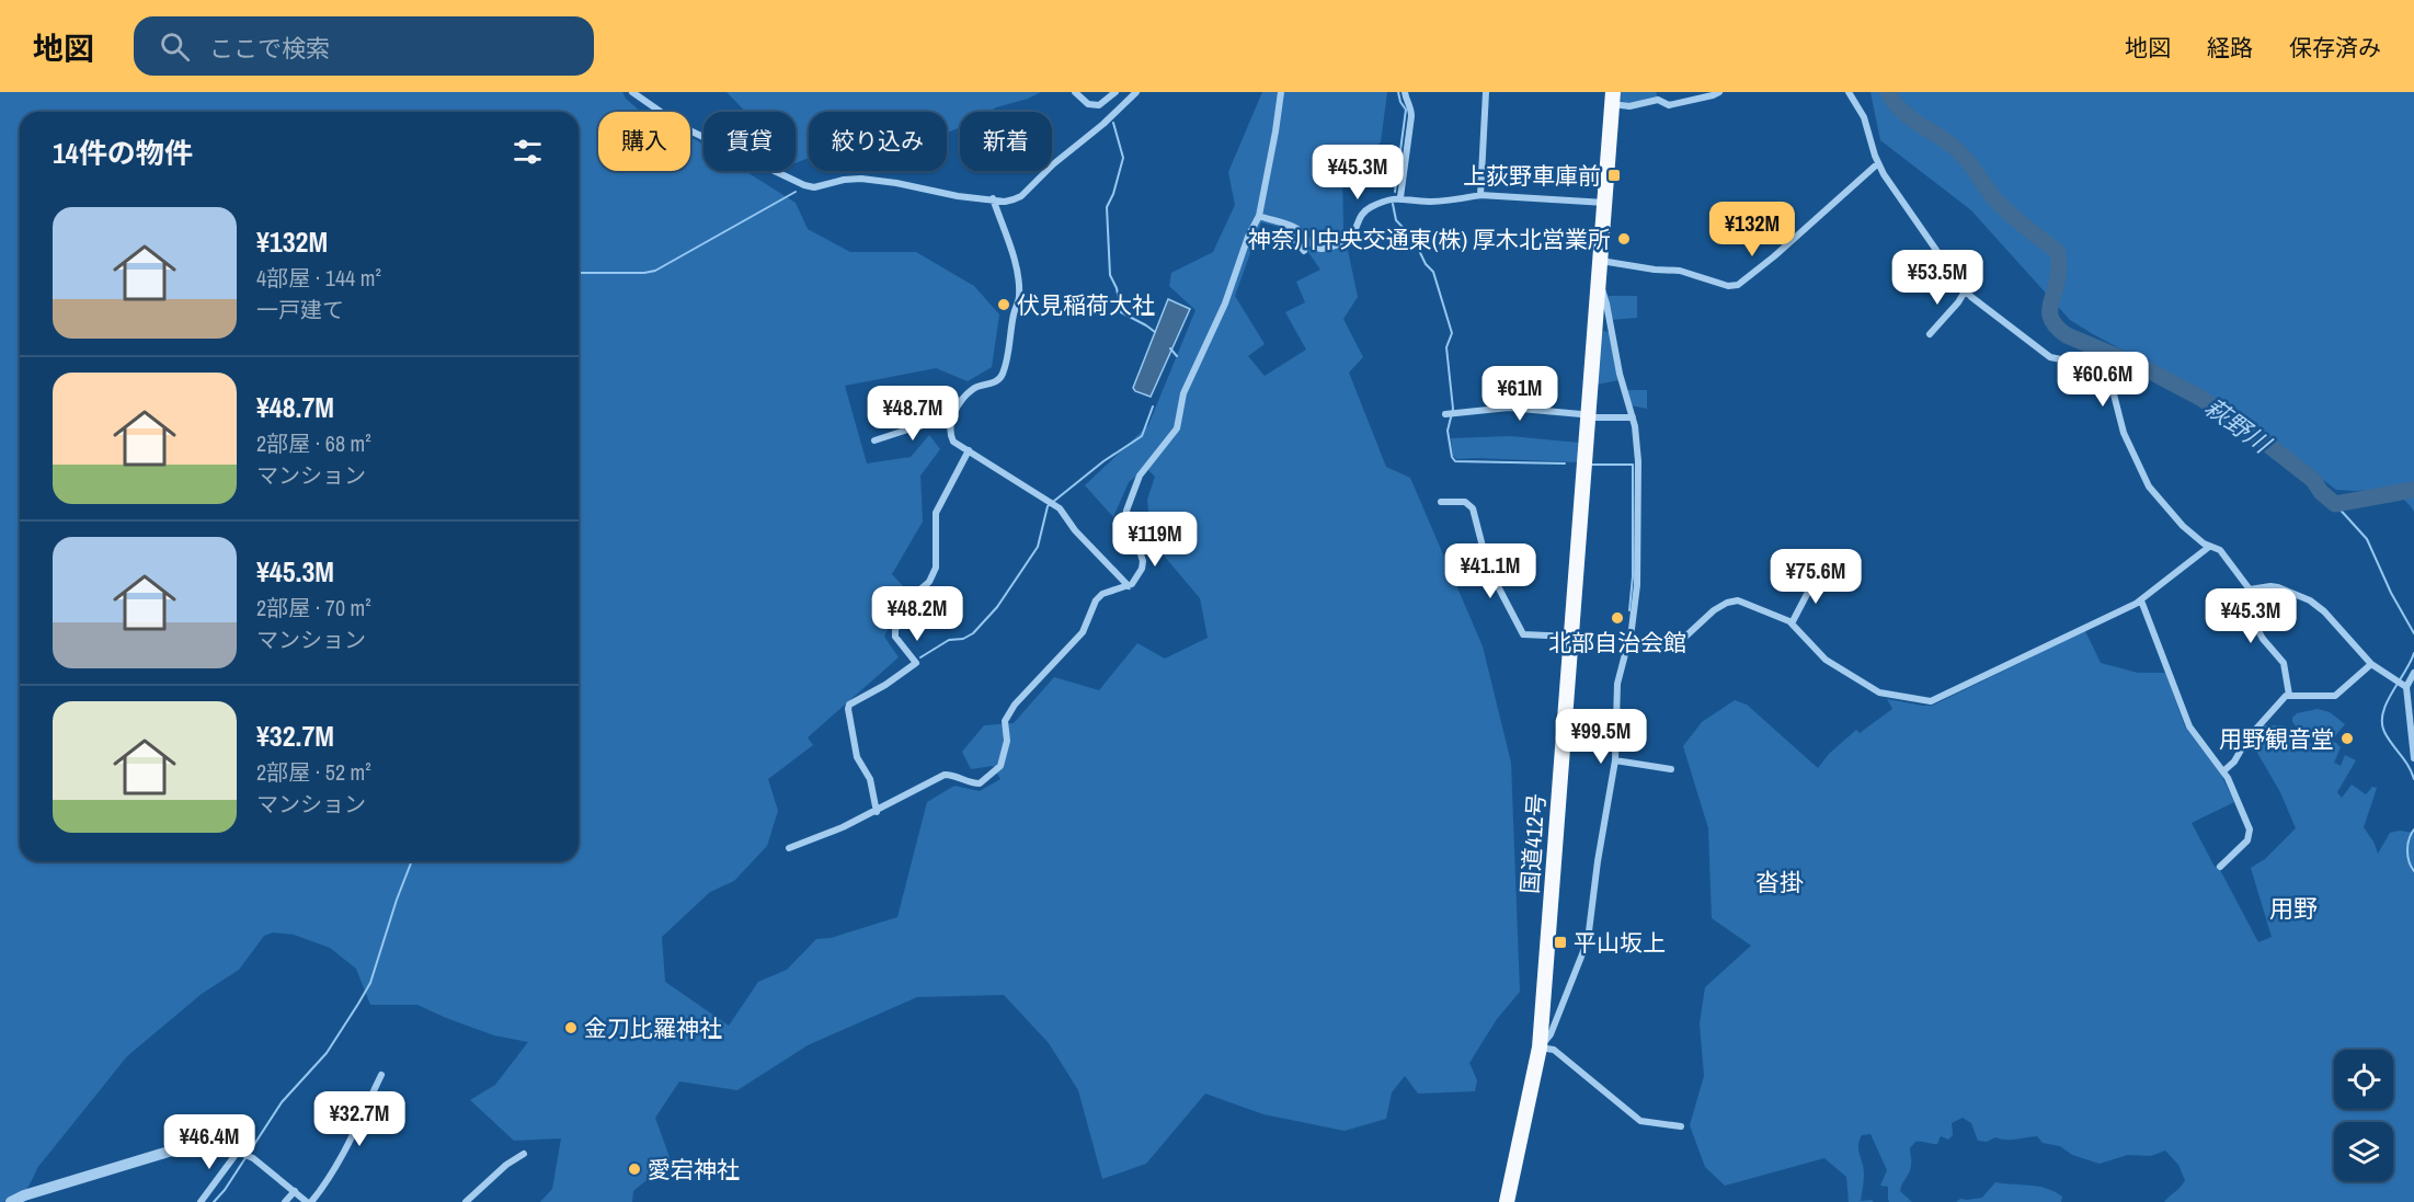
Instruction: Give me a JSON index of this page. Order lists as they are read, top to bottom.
{
  "streets": {
    "highway": ["国道412号"]
  },
  "districts": ["沓掛", "用野"],
  "water": ["萩野川"],
  "places": {
    "transit": ["上荻野車庫前", "平山坂上"],
    "other": [
      "神奈川中央交通東(株) 厚木北営業所",
      "伏見稲荷大社",
      "北部自治会館",
      "用野観音堂",
      "金刀比羅神社",
      "愛宕神社"
    ]
  },
  "page": {
    "header": "地図",
    "search": "ここで検索",
    "nav": ["地図", "経路", "保存済み"],
    "chip": [
      "購入",
      "賃貸",
      "絞り込み",
      "新着"
    ],
    "heading": "14件の物件",
    "price": [
      "¥45.3M",
      "¥132M",
      "¥53.5M",
      "¥60.6M",
      "¥61M",
      "¥48.7M",
      "¥119M",
      "¥41.1M",
      "¥75.6M",
      "¥48.2M",
      "¥45.3M",
      "¥99.5M",
      "¥32.7M",
      "¥46.4M"
    ],
    "list": [
      {
        "name": "¥132M",
        "note": "4部屋 · 144 m² · 一戸建て"
      },
      {
        "name": "¥48.7M",
        "note": "2部屋 · 68 m² · マンション"
      },
      {
        "name": "¥45.3M",
        "note": "2部屋 · 70 m² · マンション"
      },
      {
        "name": "¥32.7M",
        "note": "2部屋 · 52 m² · マンション"
      }
    ]
  }
}
